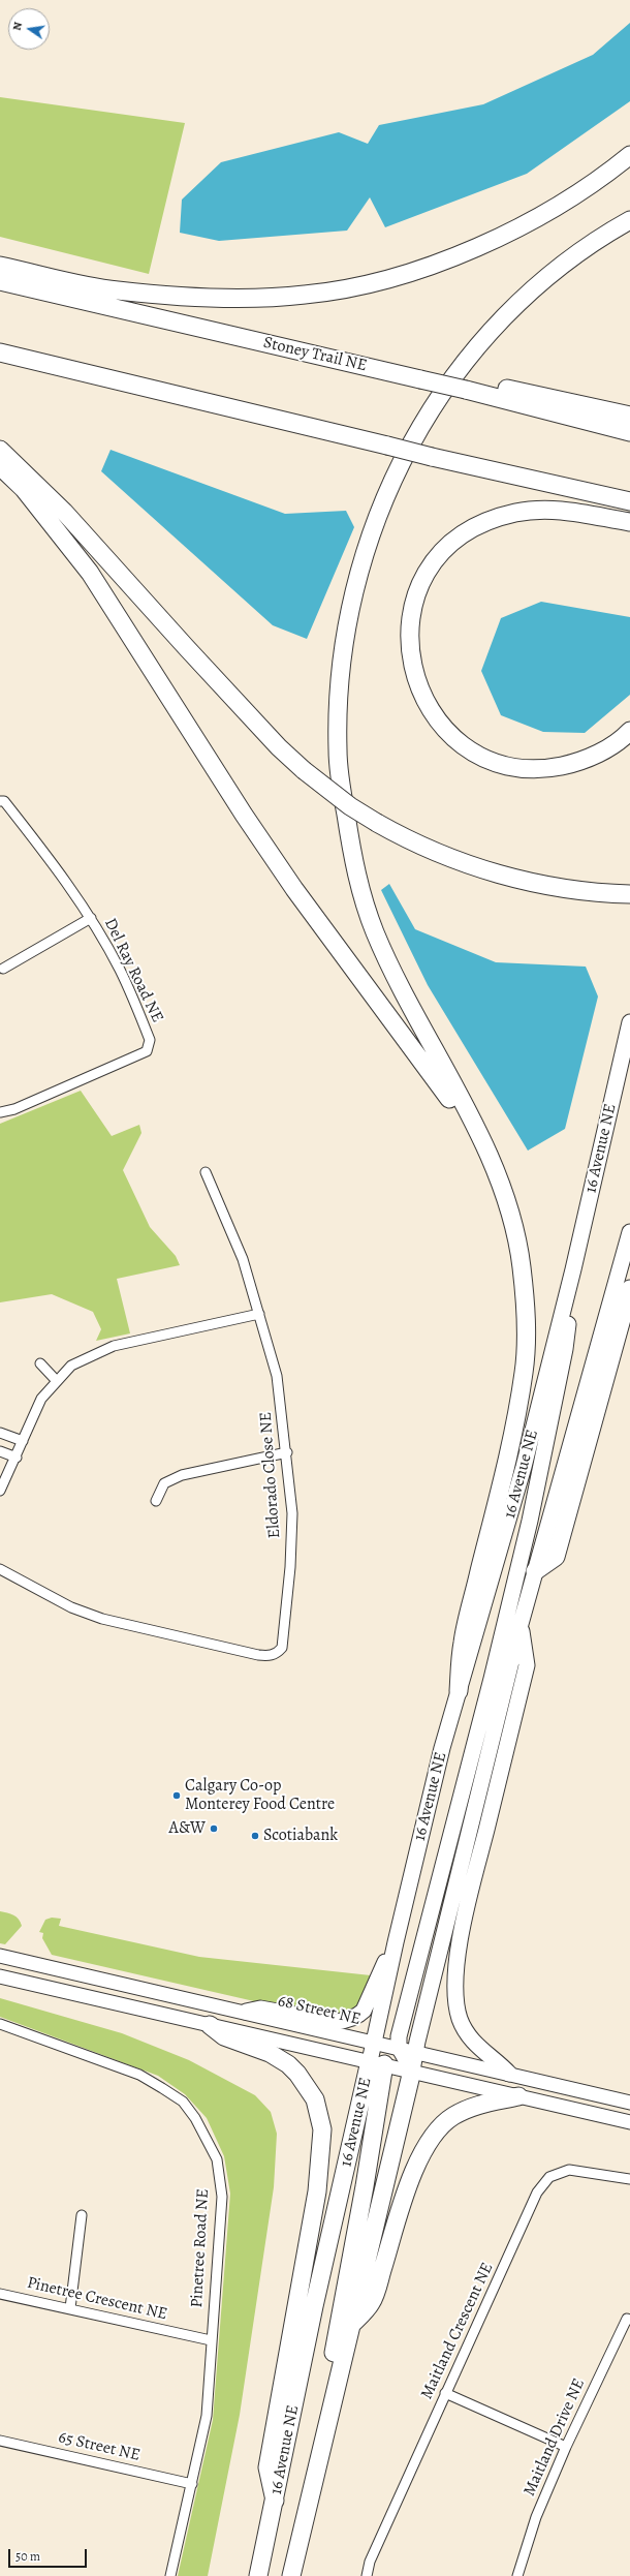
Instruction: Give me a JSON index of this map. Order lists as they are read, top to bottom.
{
  "streets": {
    "highway": ["Stoney Trail NE", "16 Avenue NE"],
    "main road": ["68 Street NE"],
    "street": [
      "Del Ray Road NE",
      "Eldorado Close NE",
      "Pinetree Road NE",
      "Pinetree Crescent NE",
      "Maitland Crescent NE",
      "Maitland Drive NE",
      "65 Street NE"
    ]
  },
  "crossings": [
    ["16 Avenue NE", "68 Street NE"],
    ["Pinetree Road NE", "Pinetree Crescent NE"],
    ["Pinetree Road NE", "65 Street NE"]
  ],
  "places": ["Calgary Co-op Monterey Food Centre", "A&W", "Scotiabank"],
  "scale_bar": "50 m",
  "north": "left"
}
